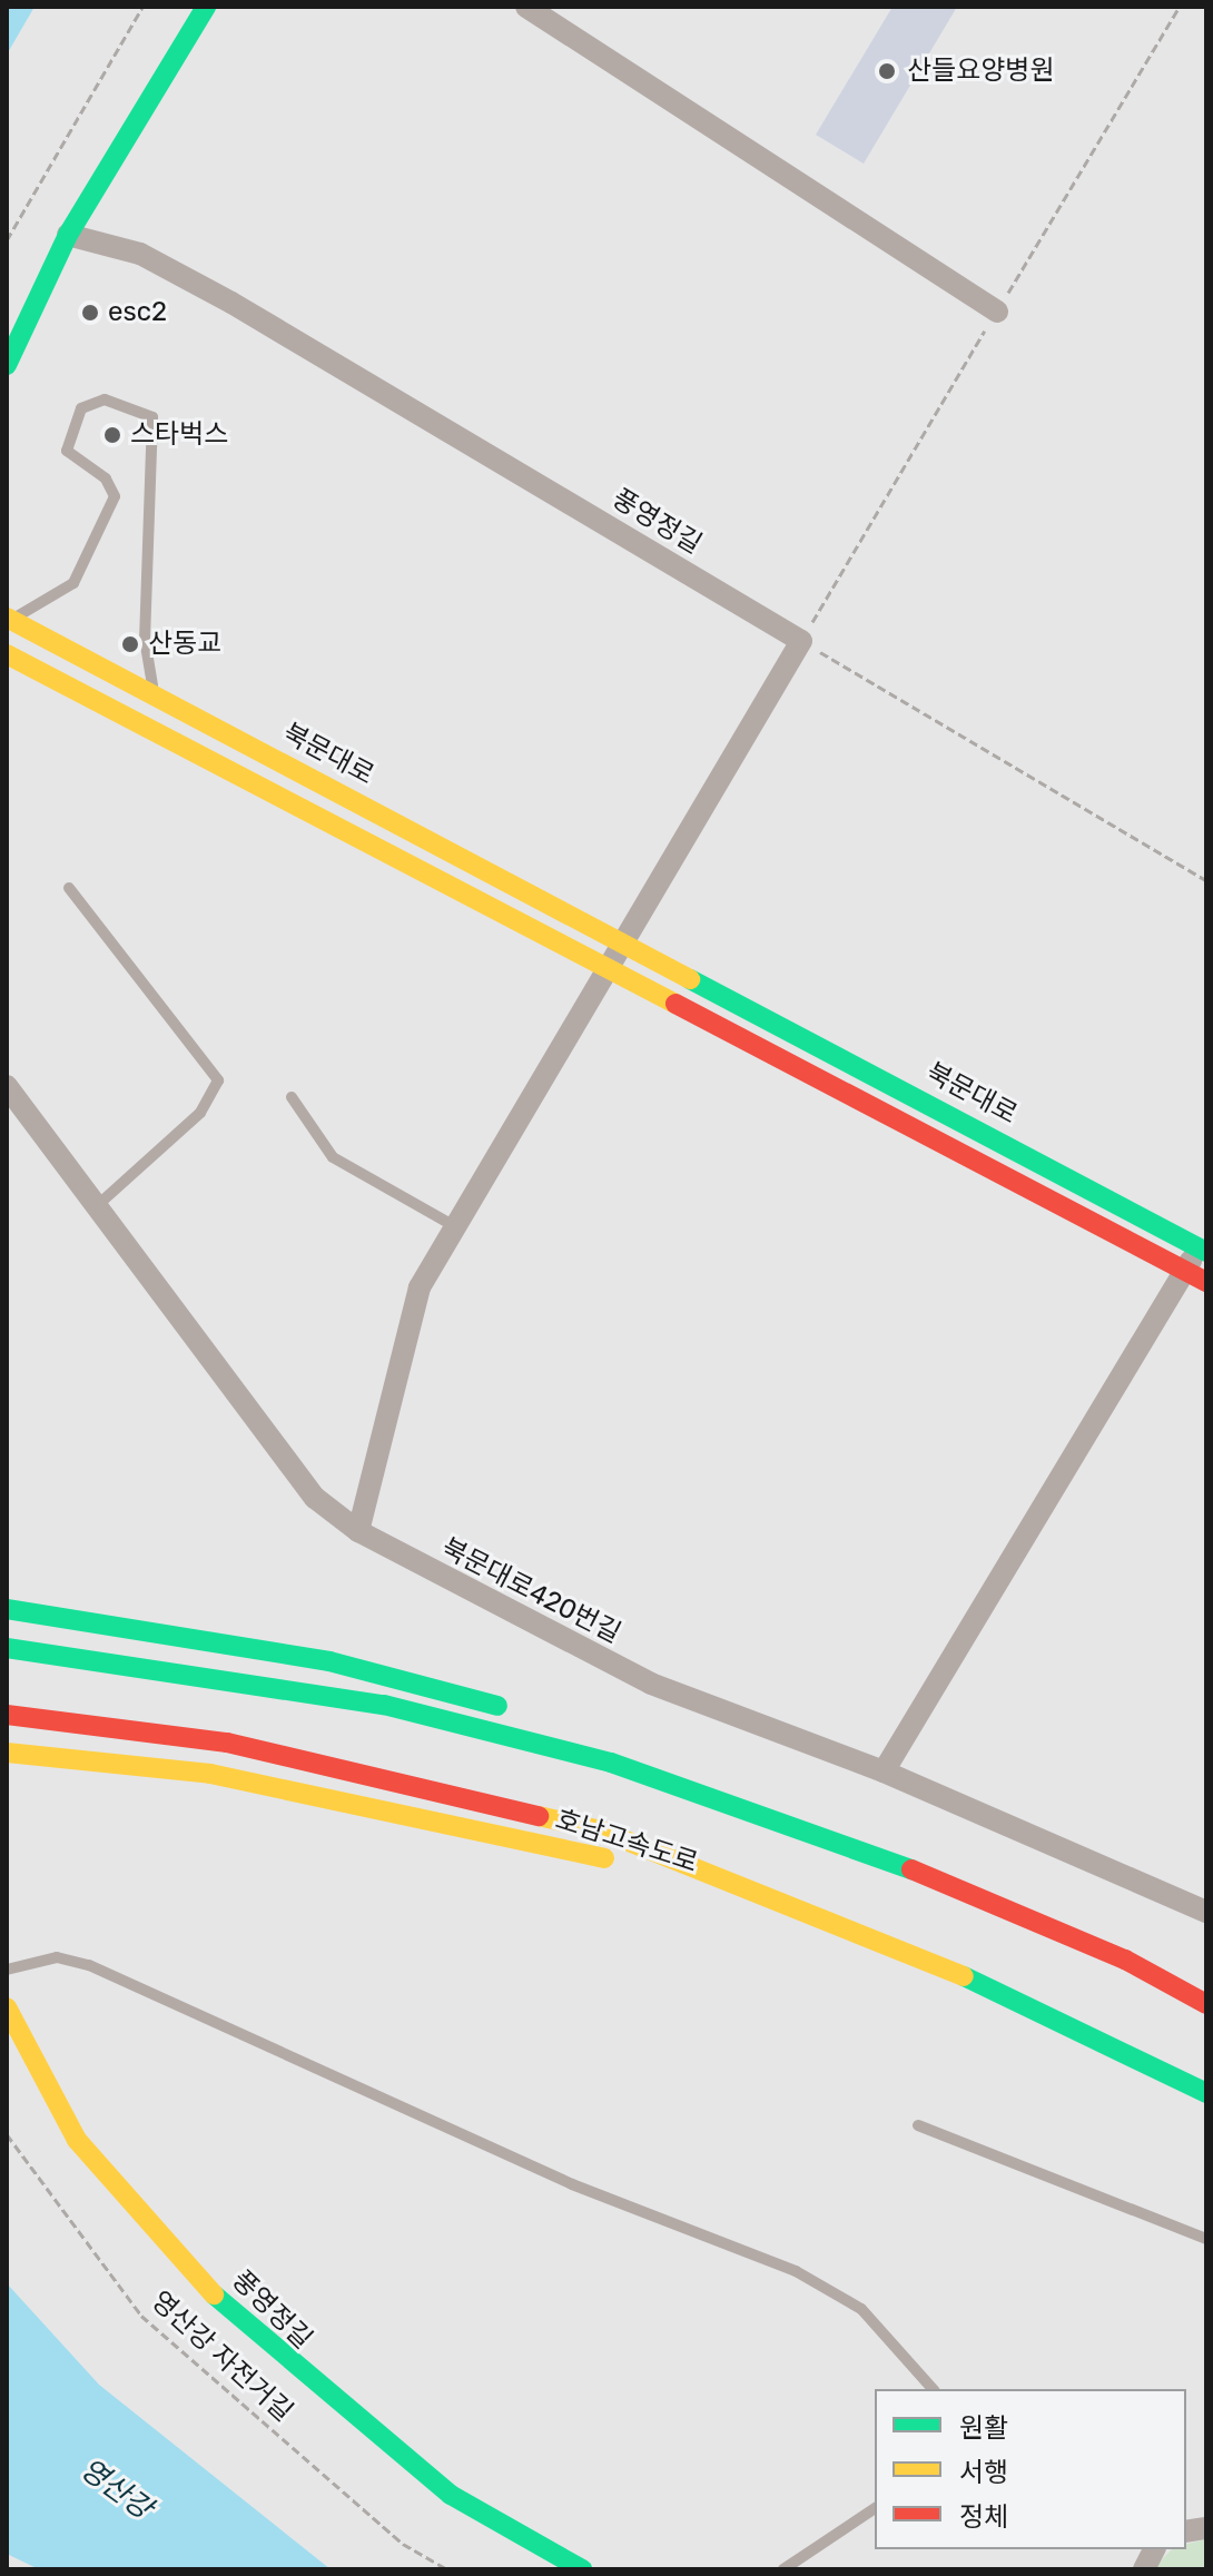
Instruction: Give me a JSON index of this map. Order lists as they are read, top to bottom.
{
  "streets": {
    "main road": ["풍영정길", "북문대로", "호남고속도로"],
    "street": ["북문대로420번길"],
    "path": ["영산강 자전거길"]
  },
  "crossings": [
    ["북문대로", "북문대로420번길"]
  ],
  "water": ["영산강"],
  "places": [
    "산들요양병원",
    "esc2",
    "스타벅스",
    "산동교"
  ],
  "legend": ["원활", "서행", "정체"]
}
